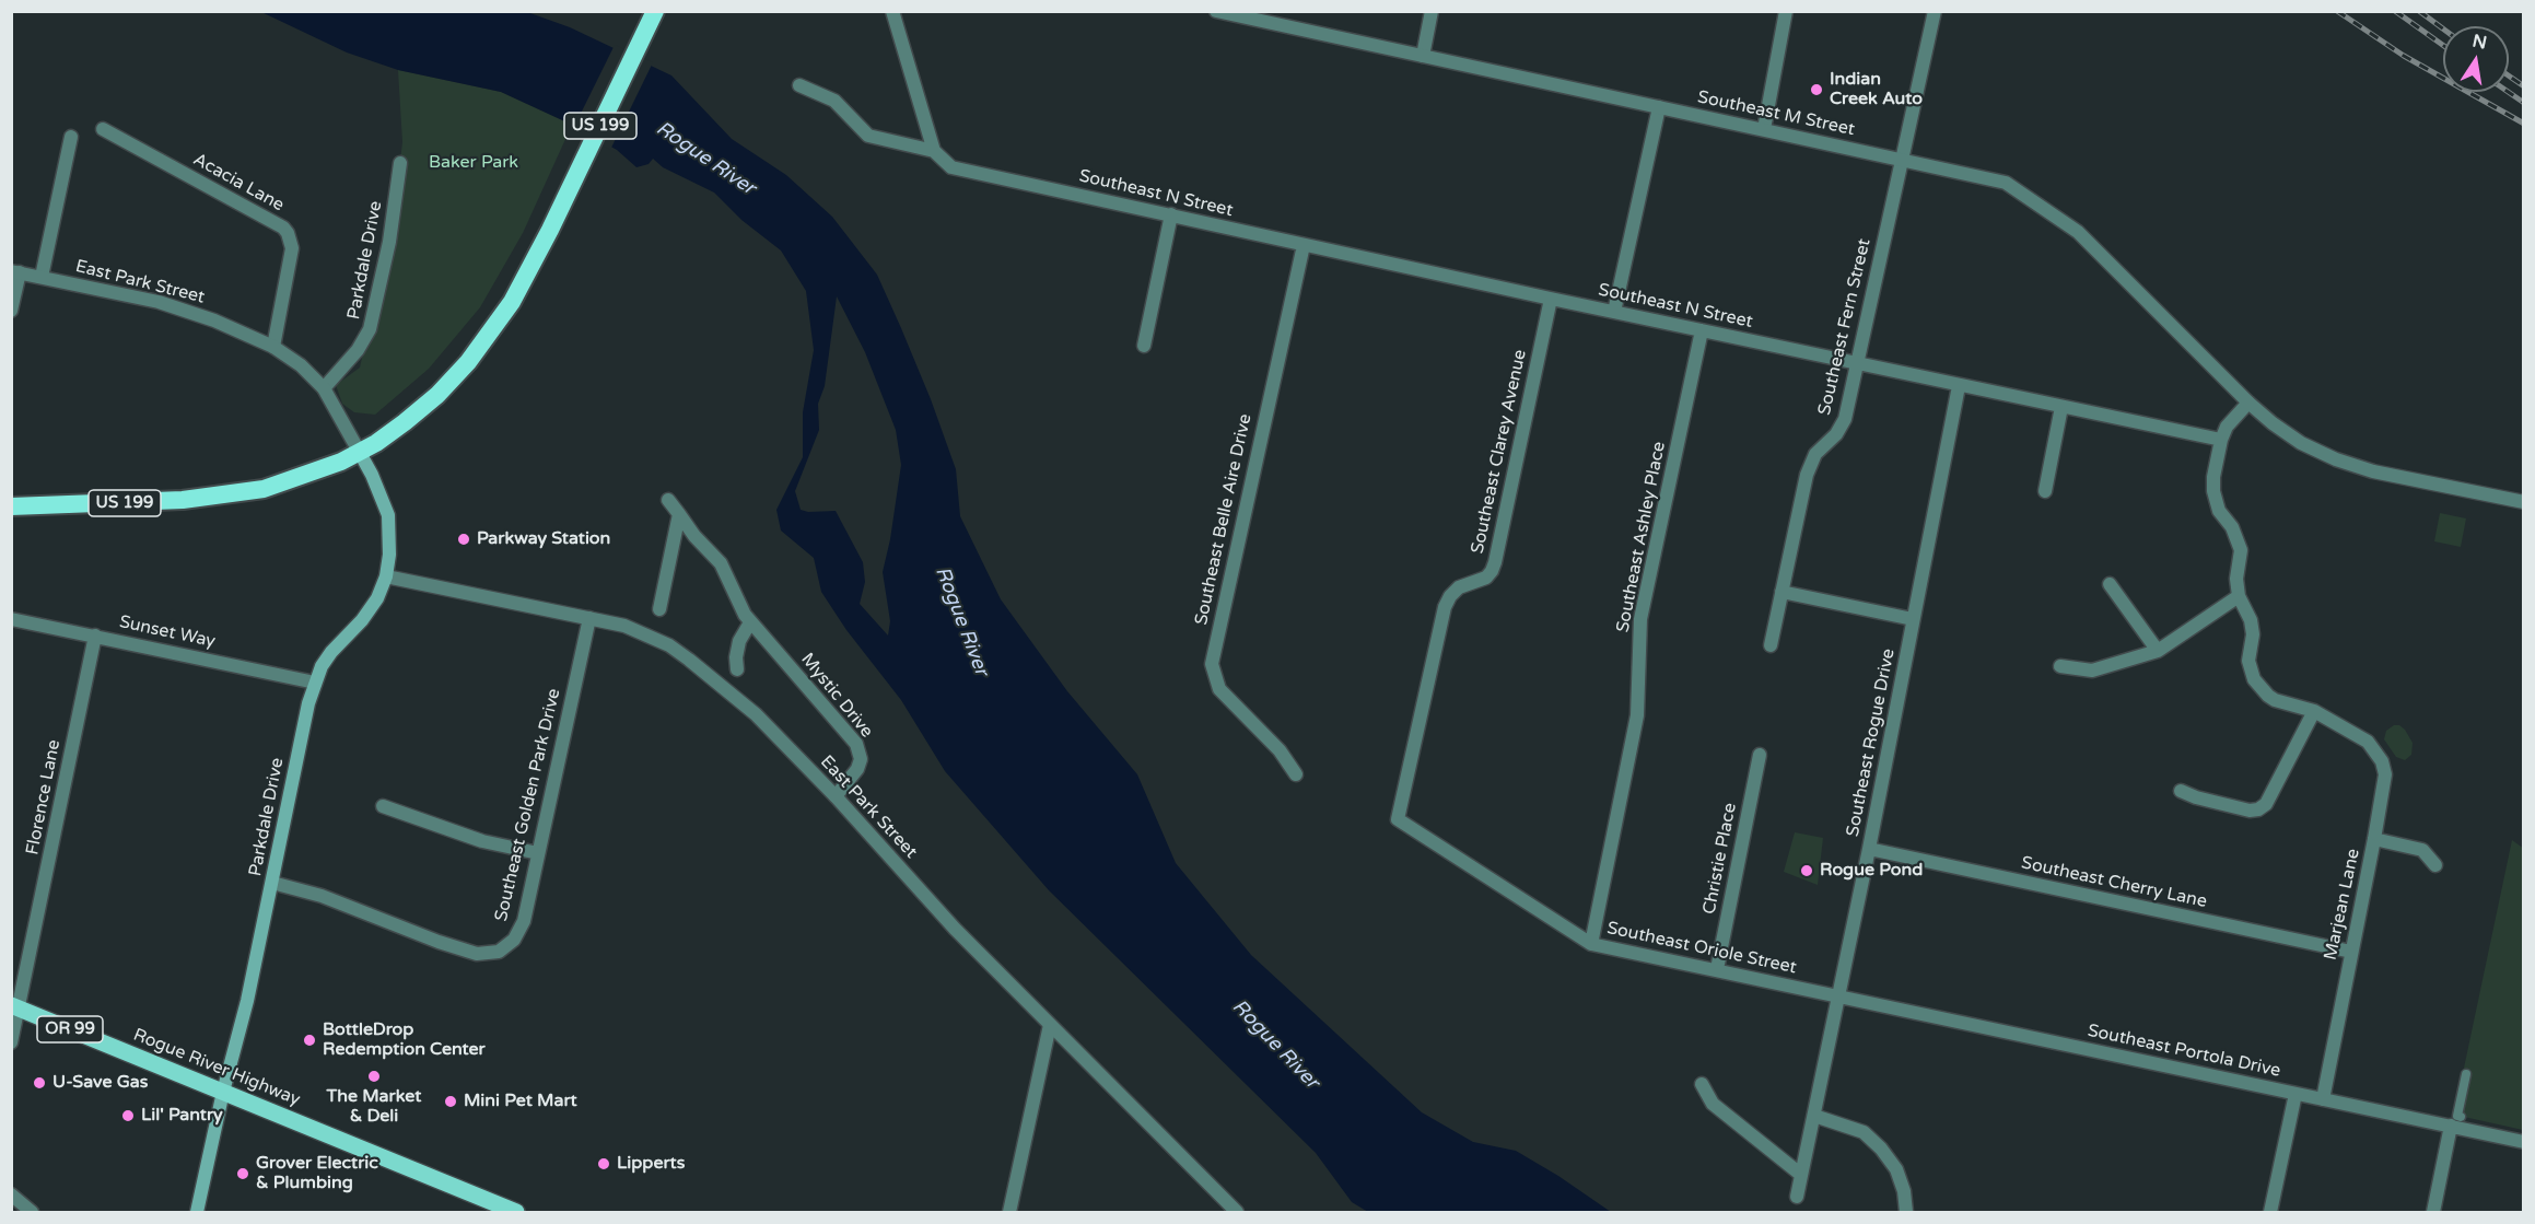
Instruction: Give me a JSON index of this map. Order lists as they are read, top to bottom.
{
  "streets": {
    "highway": ["US 199"],
    "main road": ["Parkdale Drive", "OR 99", "Rogue River Highway"],
    "street": [
      "Southeast M Street",
      "Acacia Lane",
      "Southeast N Street",
      "East Park Street",
      "Southeast Fern Street",
      "Southeast Clarey Avenue",
      "Southeast Belle Aire Drive",
      "Southeast Ashley Place",
      "Sunset Way",
      "Mystic Drive",
      "Southeast Rogue Drive",
      "Florence Lane",
      "Southeast Golden Park Drive",
      "Christie Place",
      "Southeast Cherry Lane",
      "Marjean Lane",
      "Southeast Oriole Street",
      "Southeast Portola Drive"
    ]
  },
  "crossings": [
    ["Southeast M Street", "Southeast Fern Street"],
    ["US 199", "Parkdale Drive"],
    ["US 199", "East Park Street"],
    ["Acacia Lane", "East Park Street"],
    ["Southeast N Street", "Southeast Fern Street"],
    ["Southeast N Street", "Southeast Clarey Avenue"],
    ["Southeast N Street", "Southeast Belle Aire Drive"],
    ["Southeast N Street", "Southeast Ashley Place"],
    ["Southeast N Street", "Southeast Rogue Drive"],
    ["Parkdale Drive", "East Park Street"],
    ["Parkdale Drive", "Sunset Way"],
    ["Parkdale Drive", "Southeast Golden Park Drive"],
    ["Parkdale Drive", "Rogue River Highway"],
    ["East Park Street", "Mystic Drive"],
    ["East Park Street", "Southeast Golden Park Drive"],
    ["Southeast Clarey Avenue", "Southeast Oriole Street"],
    ["Southeast Ashley Place", "Southeast Oriole Street"],
    ["Sunset Way", "Florence Lane"],
    ["Southeast Rogue Drive", "Southeast Cherry Lane"],
    ["Southeast Rogue Drive", "Southeast Oriole Street"],
    ["Southeast Rogue Drive", "Southeast Portola Drive"],
    ["Florence Lane", "Rogue River Highway"],
    ["Christie Place", "Southeast Oriole Street"],
    ["Southeast Cherry Lane", "Marjean Lane"],
    ["Marjean Lane", "Southeast Portola Drive"],
    ["Southeast Oriole Street", "Southeast Portola Drive"]
  ],
  "water": ["Rogue River"],
  "parks": ["Baker Park"],
  "places": [
    "Indian Creek Auto",
    "Parkway Station",
    "Rogue Pond",
    "BottleDrop Redemption Center",
    "The Market & Deli",
    "U-Save Gas",
    "Mini Pet Mart",
    "Lil' Pantry",
    "Lipperts",
    "Grover Electric & Plumbing"
  ],
  "north": "top"
}
